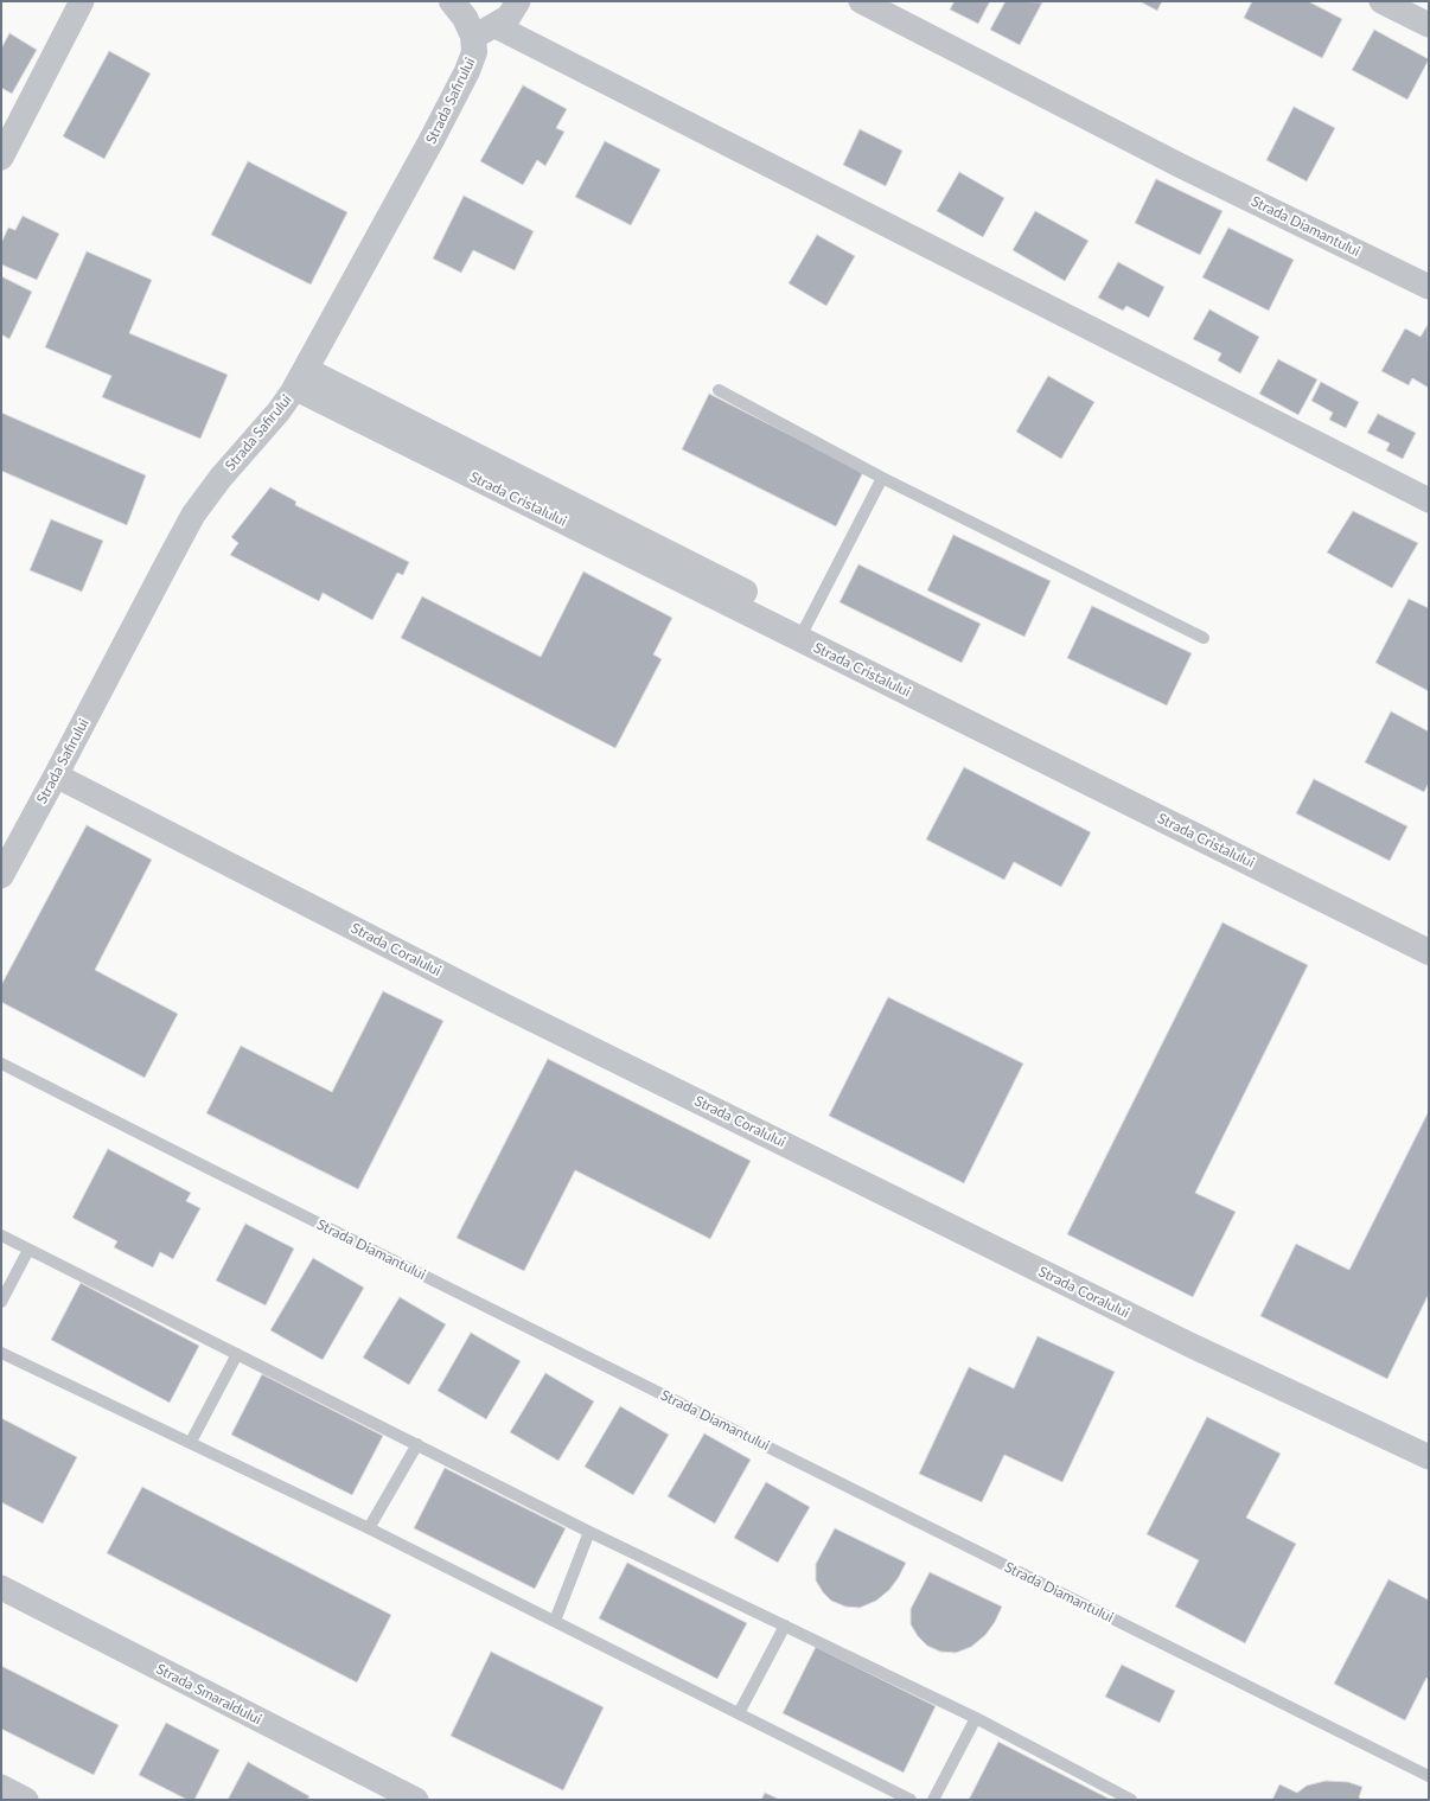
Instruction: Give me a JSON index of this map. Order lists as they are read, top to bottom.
{
  "streets": {
    "street": [
      "Strada Safirului",
      "Strada Diamantului",
      "Strada Cristalului",
      "Strada Coralului",
      "Strada Smaraldului"
    ]
  },
  "crossings": [
    ["Strada Safirului", "Strada Cristalului"],
    ["Strada Safirului", "Strada Coralului"]
  ]
}
